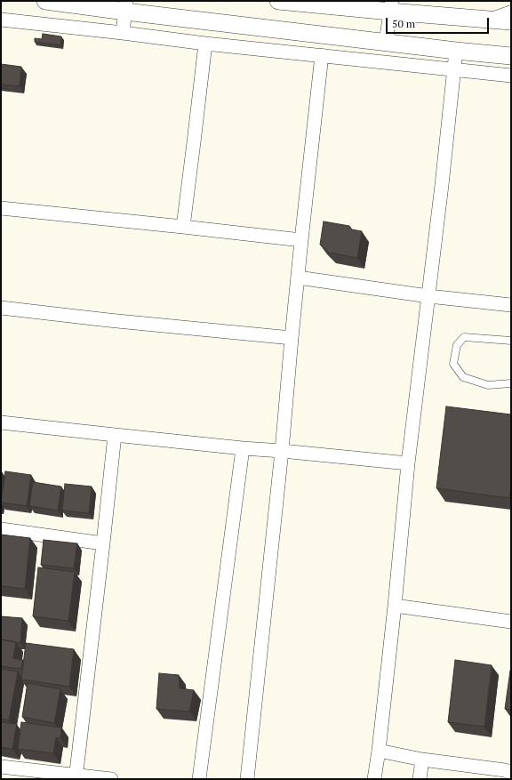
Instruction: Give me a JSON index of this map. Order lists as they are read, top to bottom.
{
  "scale_bar": "50 m"
}
